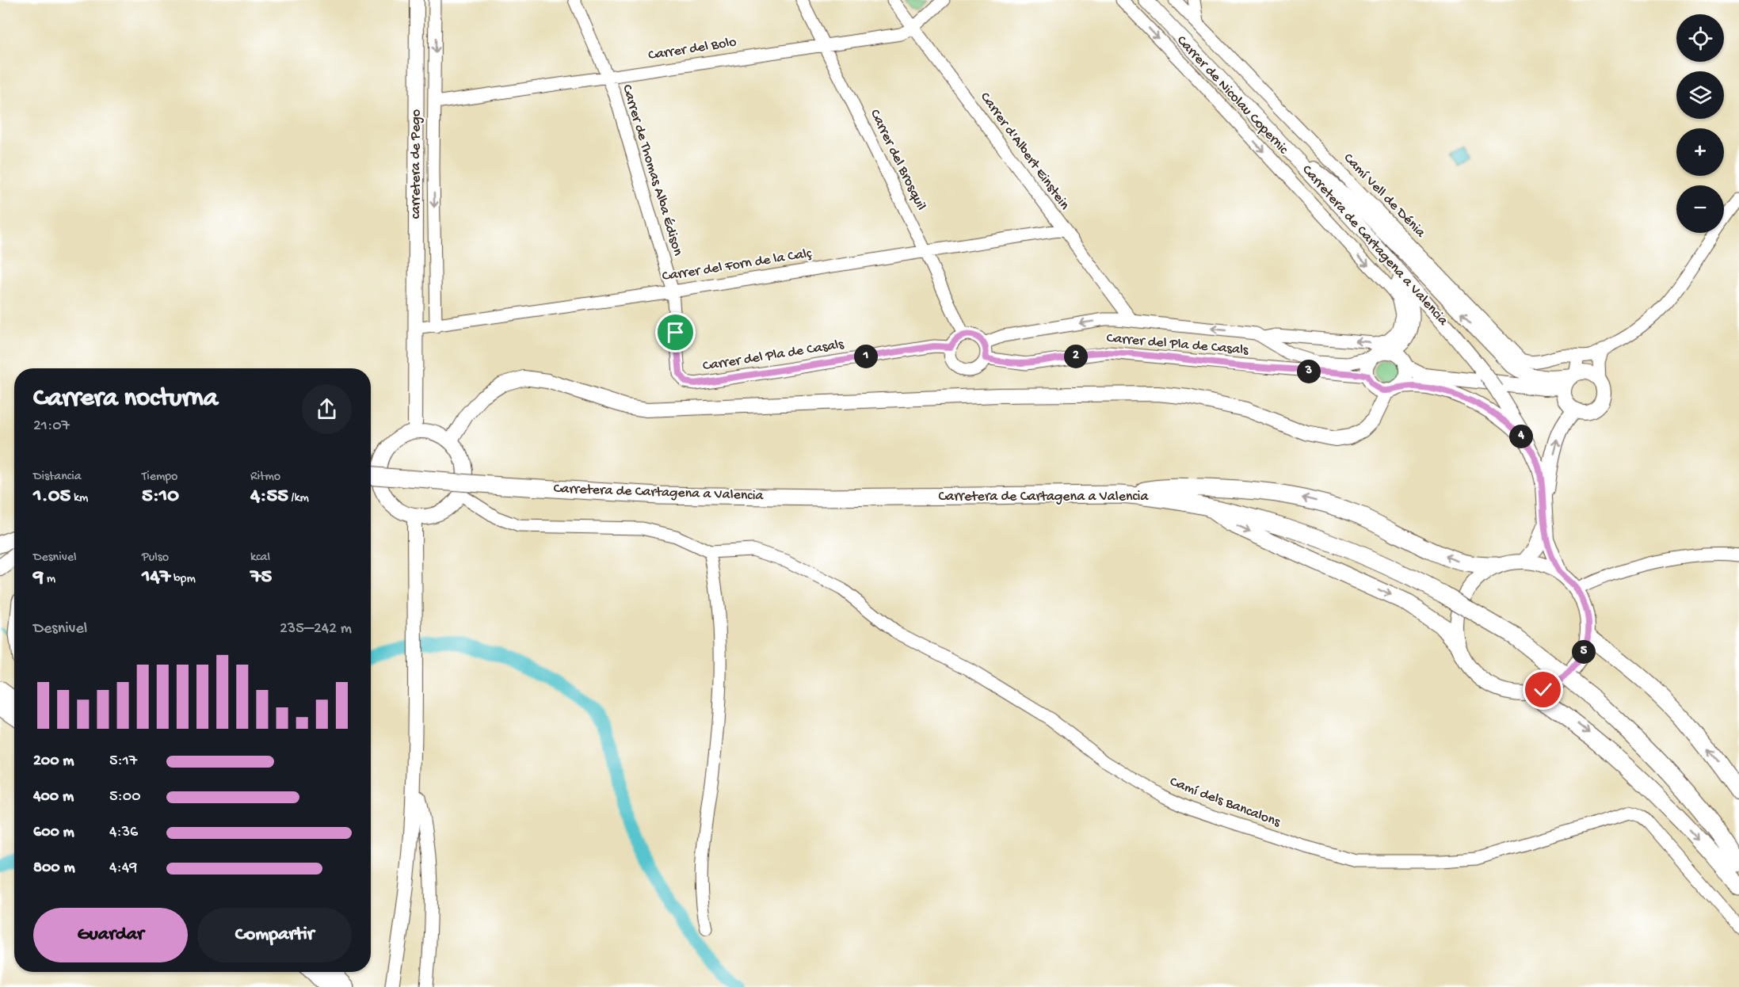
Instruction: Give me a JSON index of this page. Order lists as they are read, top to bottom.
{
  "streets": {
    "highway": ["Carretera de Cartagena a Valencia"],
    "main road": ["carretera de Pego"],
    "street": [
      "Carrer del Bolo",
      "Carrer de Nicolau Copernic",
      "Carrer d'Albert Einstein",
      "Carrer del Brosquil",
      "Carrer de Thomas Alba Édison",
      "Camí Vell de Dénia",
      "Carrer del Forn de la Calç",
      "Carrer del Pla de Casals",
      "Camí dels Bancalons"
    ]
  },
  "crossings": [
    ["Carrer del Bolo", "Carrer d'Albert Einstein"],
    ["Carrer del Bolo", "Carrer del Brosquil"],
    ["Carrer del Bolo", "Carrer de Thomas Alba Édison"],
    ["Carrer de Nicolau Copernic", "Carrer del Pla de Casals"],
    ["Carrer d'Albert Einstein", "Carrer del Forn de la Calç"],
    ["Carrer d'Albert Einstein", "Carrer del Pla de Casals"],
    ["Carrer del Brosquil", "Carrer del Forn de la Calç"],
    ["Carrer del Brosquil", "Carrer del Pla de Casals"],
    ["carretera de Pego", "Carrer del Forn de la Calç"],
    ["Carrer de Thomas Alba Édison", "Carrer del Forn de la Calç"],
    ["Carrer de Thomas Alba Édison", "Carrer del Pla de Casals"]
  ],
  "one_way": ["Carrer de Nicolau Copernic"],
  "page": {
    "map_buttons": ["+", "−"],
    "pins": [
      "1",
      "2",
      "3",
      "4",
      "5"
    ],
    "heading": ["Carrera nocturna", "21:07"],
    "stats": [
      ["Distancia", "1.05 km"],
      ["Tiempo", "5:10"],
      ["Ritmo", "4:55 /km"],
      ["Desnivel", "9 m"],
      ["Pulso", "147 bpm"],
      ["kcal", "75"]
    ],
    "chart": ["Desnivel", "235–242 m"],
    "list": [
      {
        "name": "200 m",
        "note": "5:17"
      },
      {
        "name": "400 m",
        "note": "5:00"
      },
      {
        "name": "600 m",
        "note": "4:36"
      },
      {
        "name": "800 m",
        "note": "4:49"
      }
    ],
    "buttons": ["Guardar", "Compartir"]
  }
}
